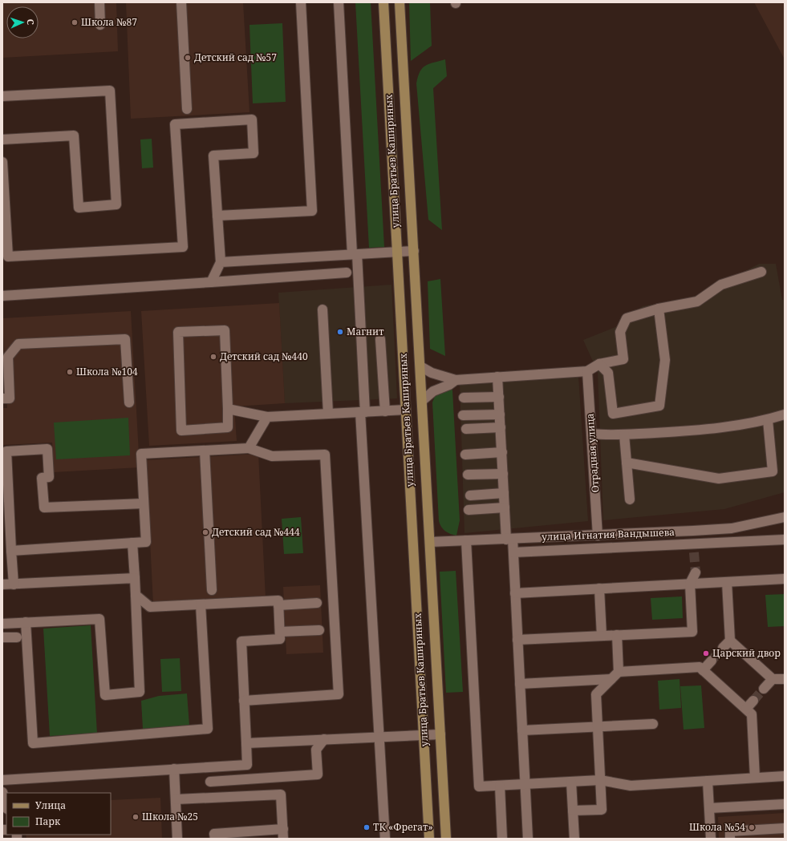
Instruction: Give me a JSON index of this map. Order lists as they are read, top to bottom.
{
  "streets": {
    "main road": ["улица Братьев Кашириных"],
    "street": ["Отрадная улица", "улица Игнатия Вандышева"]
  },
  "crossings": [
    ["улица Братьев Кашириных", "улица Игнатия Вандышева"],
    ["Отрадная улица", "улица Игнатия Вандышева"]
  ],
  "places": [
    "Школа №87",
    "Детский сад №57",
    "Магнит",
    "Детский сад №440",
    "Школа №104",
    "Детский сад №444",
    "Царский двор",
    "Школа №25",
    "ТК «Фрегат»",
    "Школа №54"
  ],
  "legend": ["Улица", "Парк"],
  "north": "right"
}
